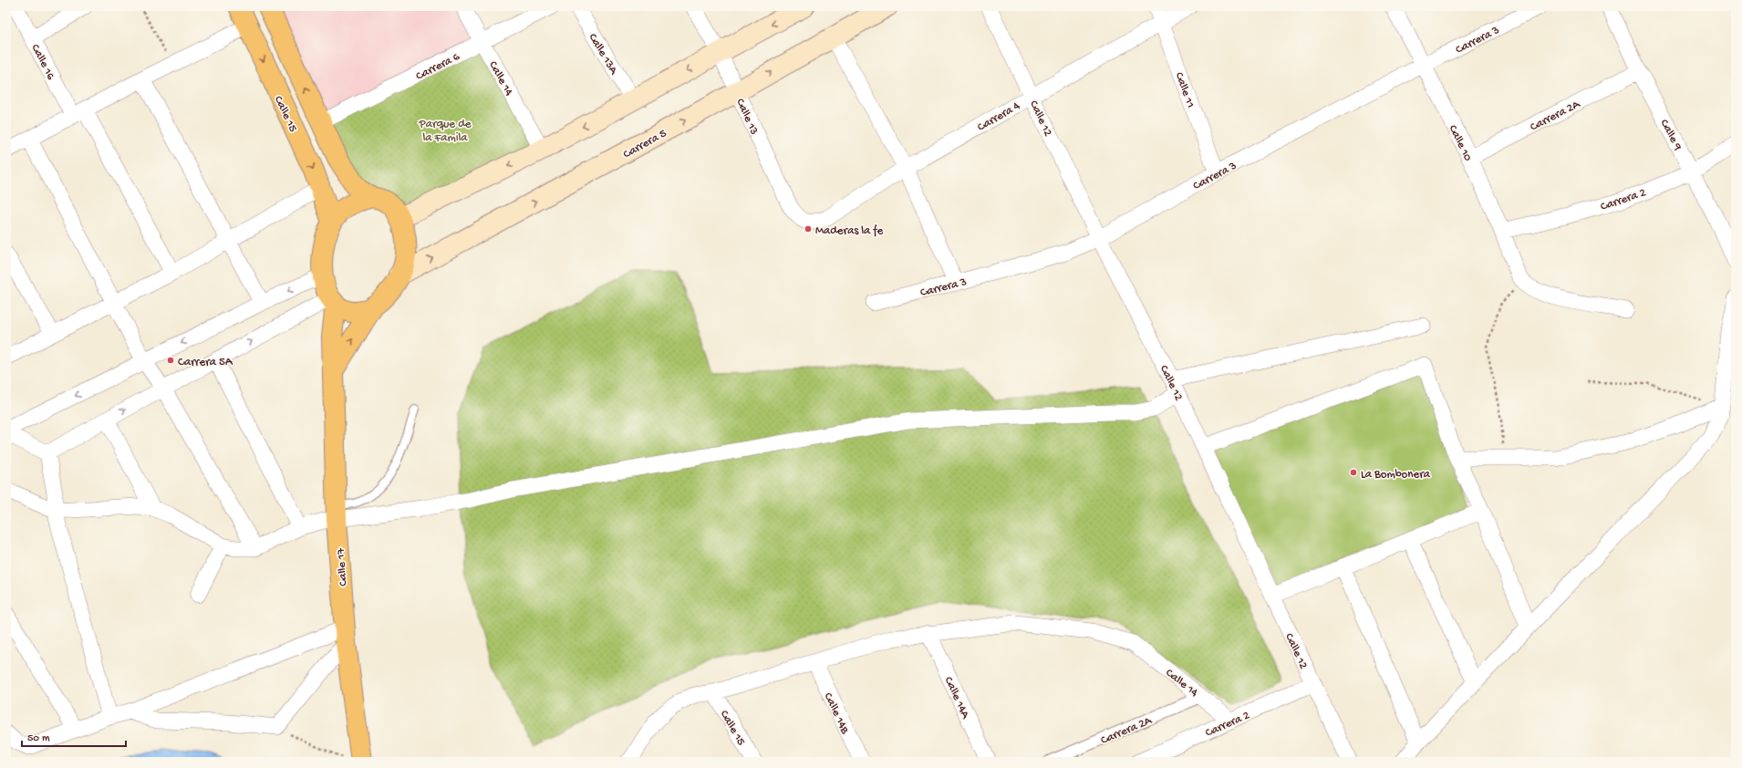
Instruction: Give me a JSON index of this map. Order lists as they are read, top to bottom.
{
  "streets": {
    "main road": ["Calle 15", "Carrera 5", "Calle 17"],
    "street": [
      "Carrera 3",
      "Calle 13A",
      "Calle 16",
      "Carrera 6",
      "Calle 14",
      "Calle 11",
      "Carrera 2A",
      "Carrera 4",
      "Calle 13",
      "Calle 12",
      "Calle 9",
      "Calle 10",
      "Carrera 2",
      "Calle 14A",
      "Calle 14B"
    ]
  },
  "crossings": [
    ["Carrera 3", "Calle 11"],
    ["Carrera 3", "Calle 12"],
    ["Carrera 3", "Calle 10"],
    ["Carrera 6", "Calle 14"],
    ["Calle 14", "Carrera 2A"],
    ["Calle 14", "Carrera 2"],
    ["Calle 14", "Calle 14A"],
    ["Calle 11", "Carrera 4"],
    ["Calle 15", "Carrera 5"],
    ["Calle 15", "Calle 17"],
    ["Carrera 2A", "Calle 9"],
    ["Carrera 2A", "Calle 10"],
    ["Carrera 4", "Calle 13"],
    ["Carrera 4", "Calle 12"],
    ["Calle 13", "Carrera 5"],
    ["Calle 12", "Carrera 2"],
    ["Calle 9", "Carrera 2"],
    ["Carrera 5", "Calle 17"],
    ["Calle 10", "Carrera 2"]
  ],
  "parks": ["Parque de la Famila"],
  "places": ["Maderas la fe", "Carrera 5A", "La Bombonera"],
  "scale_bar": "50 m"
}
